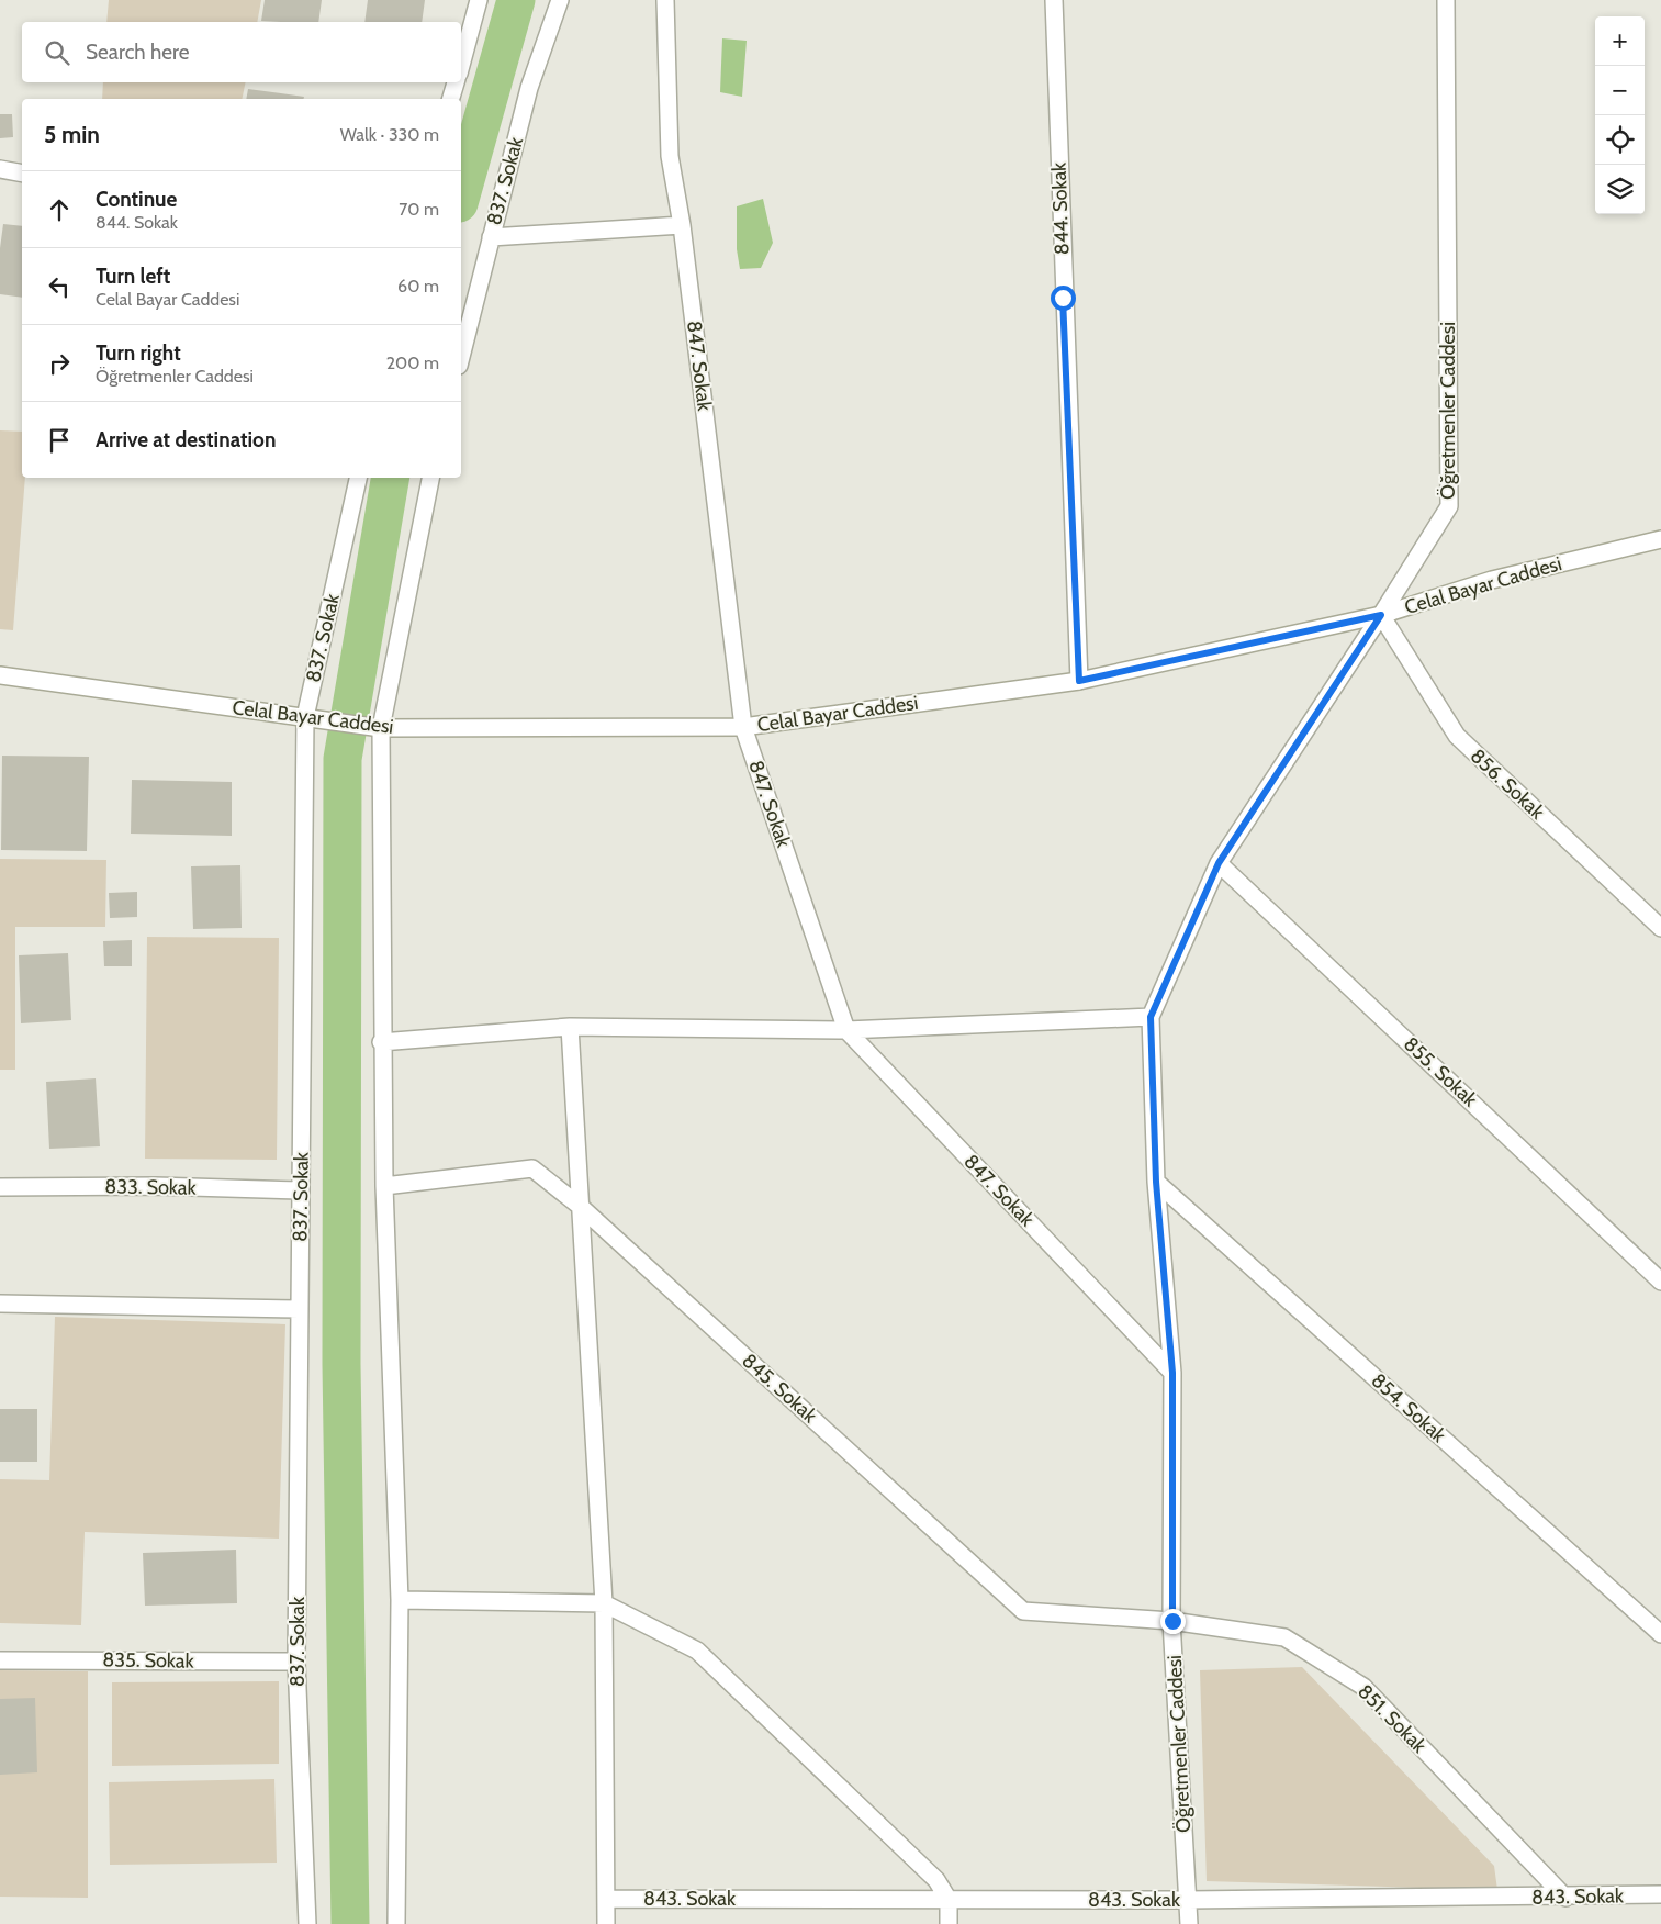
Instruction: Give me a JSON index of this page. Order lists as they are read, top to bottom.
{
  "streets": {
    "street": [
      "837. Sokak",
      "844. Sokak",
      "847. Sokak",
      "Öğretmenler Caddesi",
      "Celal Bayar Caddesi",
      "856. Sokak",
      "855. Sokak",
      "833. Sokak",
      "845. Sokak",
      "854. Sokak",
      "835. Sokak",
      "851. Sokak",
      "843. Sokak"
    ]
  },
  "crossings": [
    ["837. Sokak", "Celal Bayar Caddesi"],
    ["837. Sokak", "833. Sokak"],
    ["837. Sokak", "835. Sokak"],
    ["844. Sokak", "Celal Bayar Caddesi"],
    ["847. Sokak", "Öğretmenler Caddesi"],
    ["847. Sokak", "Celal Bayar Caddesi"],
    ["Öğretmenler Caddesi", "Celal Bayar Caddesi"],
    ["Öğretmenler Caddesi", "856. Sokak"],
    ["Öğretmenler Caddesi", "855. Sokak"],
    ["Öğretmenler Caddesi", "845. Sokak"],
    ["Öğretmenler Caddesi", "854. Sokak"],
    ["Öğretmenler Caddesi", "851. Sokak"],
    ["Öğretmenler Caddesi", "843. Sokak"],
    ["Celal Bayar Caddesi", "856. Sokak"],
    ["845. Sokak", "851. Sokak"],
    ["851. Sokak", "843. Sokak"]
  ],
  "page": {
    "map_buttons": ["+", "−"],
    "search": "Search here",
    "heading": ["5 min", "Walk · 330 m"],
    "list": [
      ["Continue", "844. Sokak", "70 m"],
      ["Turn left", "Celal Bayar Caddesi", "60 m"],
      ["Turn right", "Öğretmenler Caddesi", "200 m"],
      "Arrive at destination"
    ]
  }
}
